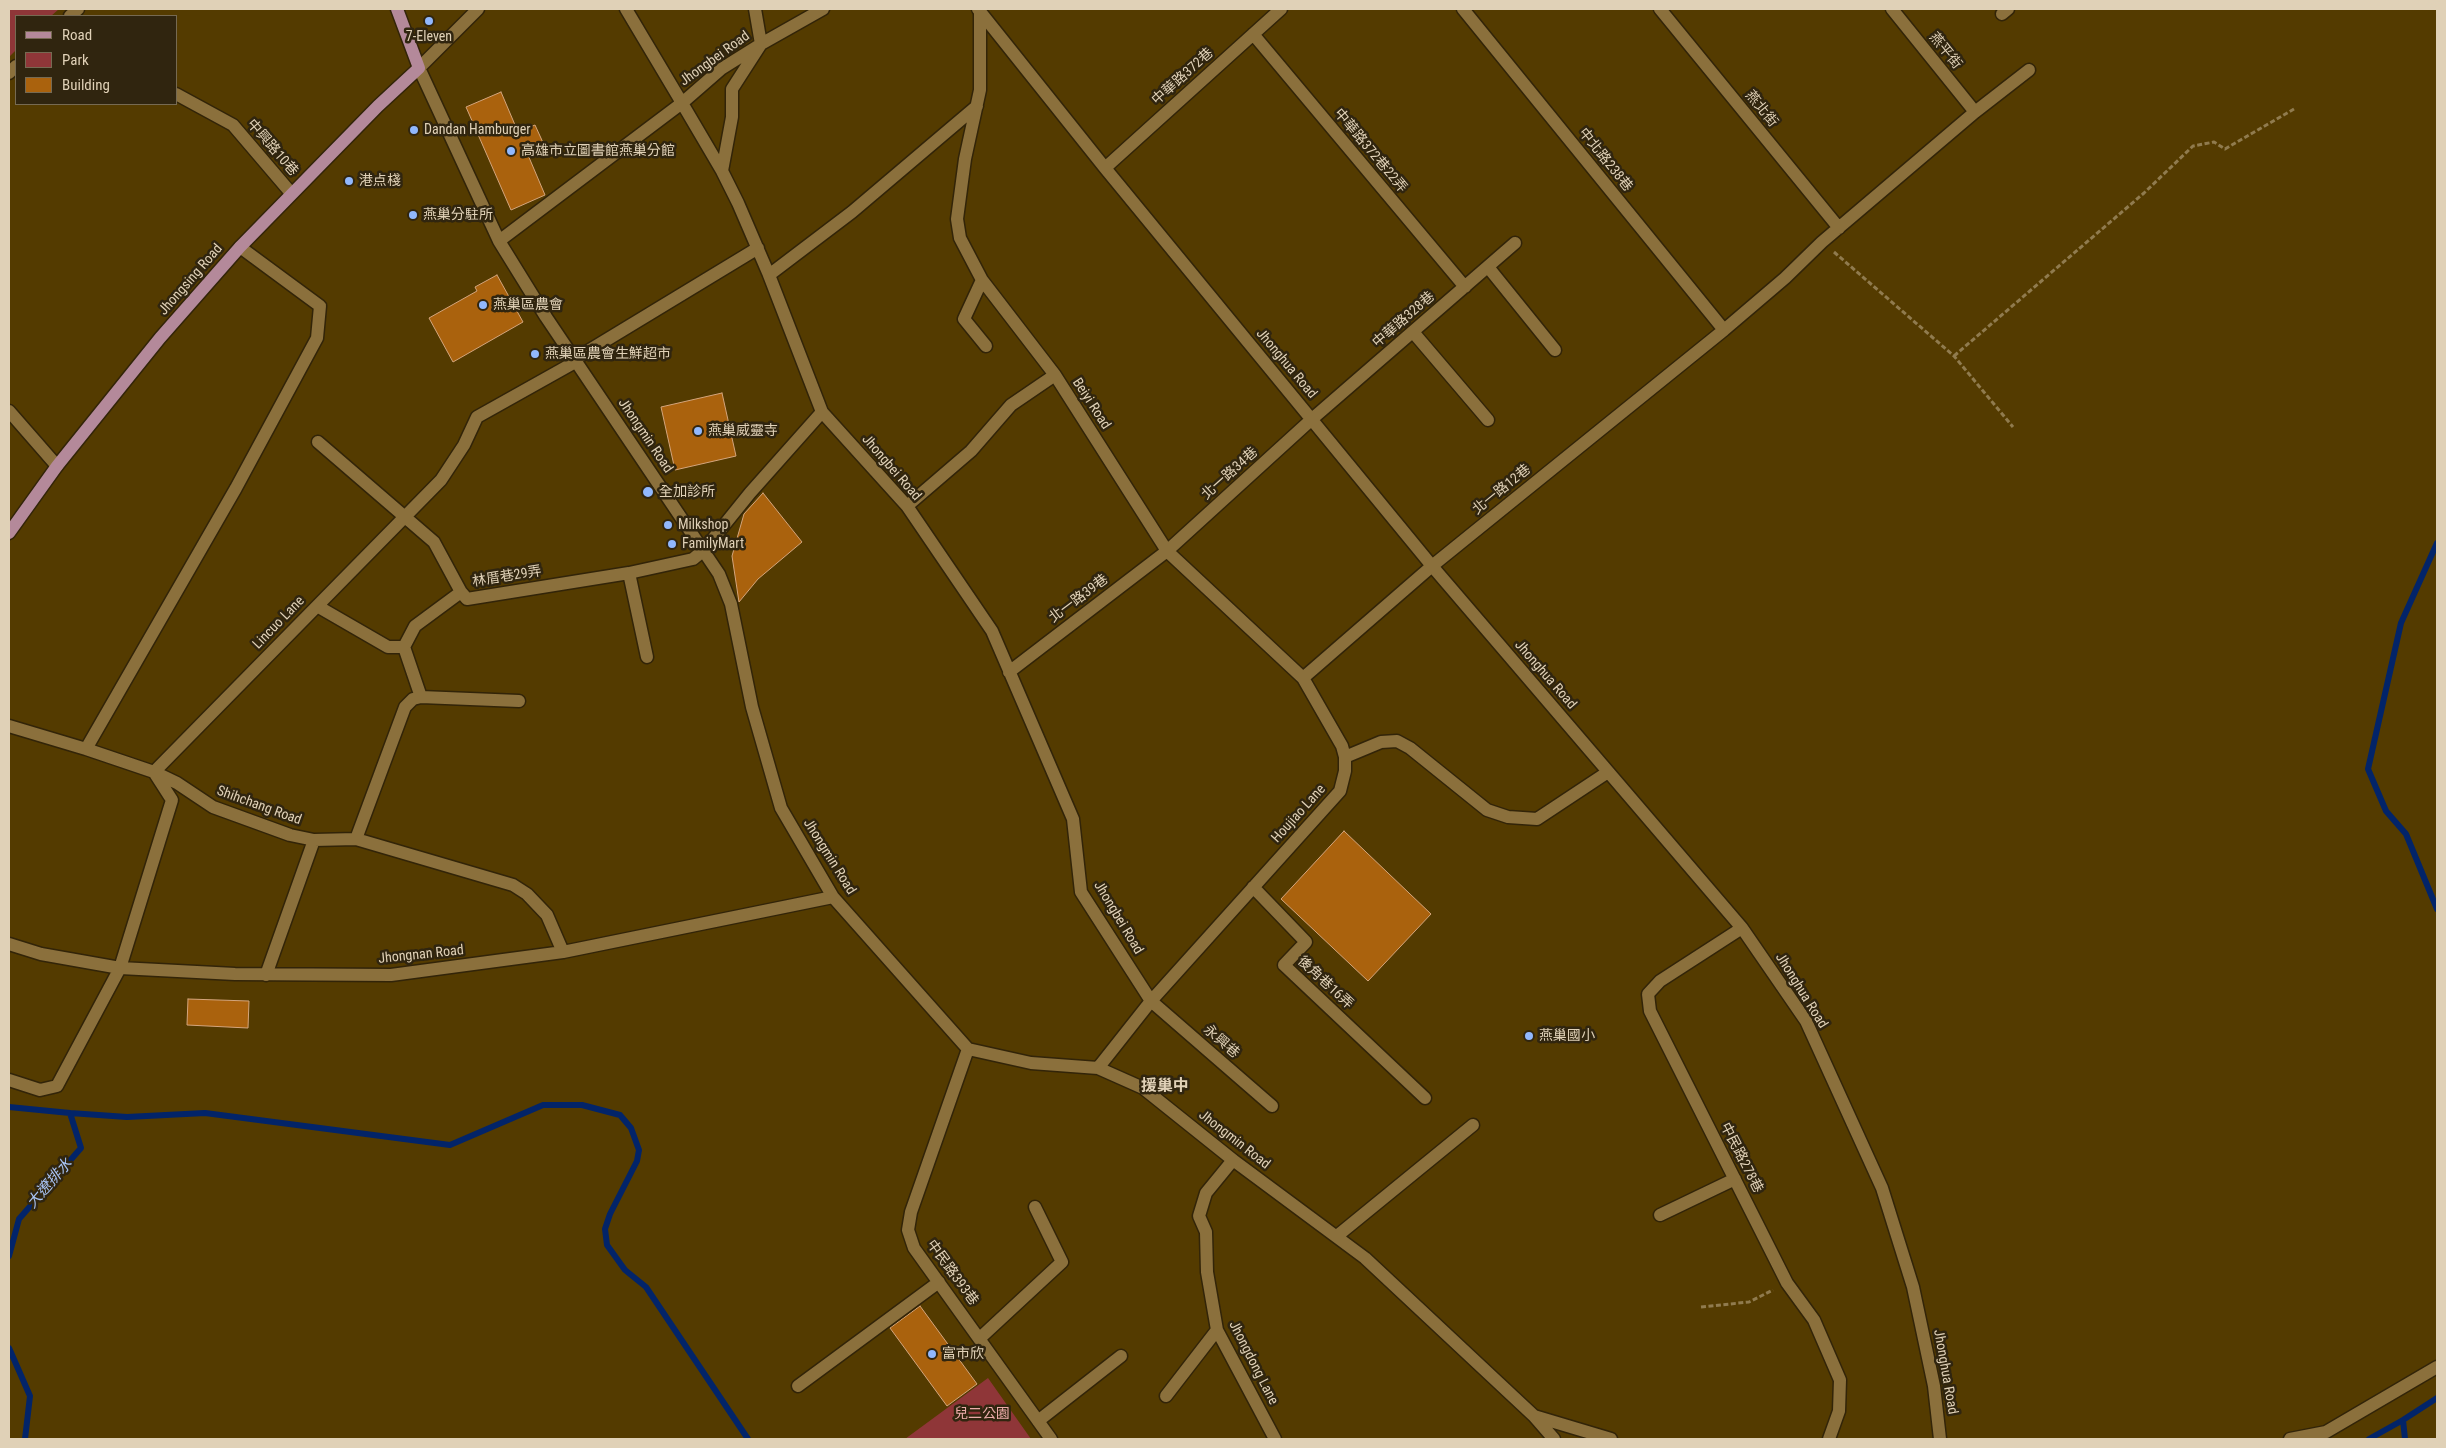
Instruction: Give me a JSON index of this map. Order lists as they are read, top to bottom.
{
  "streets": {
    "main road": ["Jhongsing Road", "Jhongmin Road"],
    "street": [
      "燕平街",
      "Jhongbei Road",
      "中華路372巷",
      "燕北街",
      "中興路10巷",
      "中華路372巷22弄",
      "中北路238巷",
      "中華路328巷",
      "Jhonghua Road",
      "Beiyi Road",
      "北一路34巷",
      "北一路12巷",
      "林厝巷29弄",
      "北一路39巷",
      "Lincuo Lane",
      "Shihchang Road",
      "Houjiao Lane",
      "Jhongnan Road",
      "後角巷16弄",
      "永興巷",
      "中民路278巷",
      "中民路393巷",
      "Jhongdong Lane"
    ]
  },
  "crossings": [
    ["燕平街", "北一路12巷"],
    ["Jhongbei Road", "北一路39巷"],
    ["Jhongbei Road", "Lincuo Lane"],
    ["Jhongbei Road", "Houjiao Lane"],
    ["Jhongbei Road", "永興巷"],
    ["中華路372巷", "中華路372巷22弄"],
    ["中華路372巷", "Jhonghua Road"],
    ["燕北街", "北一路12巷"],
    ["中興路10巷", "Jhongsing Road"],
    ["中華路372巷22弄", "中華路328巷"],
    ["中北路238巷", "北一路12巷"],
    ["Jhongsing Road", "Jhongmin Road"],
    ["中華路328巷", "Jhonghua Road"],
    ["中華路328巷", "北一路34巷"],
    ["Jhonghua Road", "Beiyi Road"],
    ["Jhonghua Road", "北一路34巷"],
    ["Jhonghua Road", "北一路12巷"],
    ["Jhonghua Road", "中民路278巷"],
    ["Beiyi Road", "北一路34巷"],
    ["Beiyi Road", "北一路12巷"],
    ["Beiyi Road", "北一路39巷"],
    ["Beiyi Road", "Houjiao Lane"],
    ["Jhongmin Road", "林厝巷29弄"],
    ["Jhongmin Road", "Lincuo Lane"],
    ["Jhongmin Road", "Houjiao Lane"],
    ["Jhongmin Road", "Jhongnan Road"],
    ["Jhongmin Road", "中民路393巷"],
    ["Jhongmin Road", "Jhongdong Lane"],
    ["北一路34巷", "北一路39巷"],
    ["Lincuo Lane", "Shihchang Road"],
    ["Shihchang Road", "Jhongnan Road"],
    ["Houjiao Lane", "後角巷16弄"],
    ["Houjiao Lane", "永興巷"]
  ],
  "districts": ["援巢中"],
  "water": ["大遼排水"],
  "parks": ["兒二公園"],
  "places": [
    "7-Eleven",
    "Dandan Hamburger",
    "高雄市立圖書館燕巢分館",
    "港点棧",
    "燕巢分駐所",
    "燕巢區農會",
    "燕巢區農會生鮮超市",
    "燕巢威靈寺",
    "全加診所",
    "Milkshop",
    "FamilyMart",
    "燕巢國小",
    "富市欣"
  ],
  "legend": ["Road", "Park", "Building"]
}
